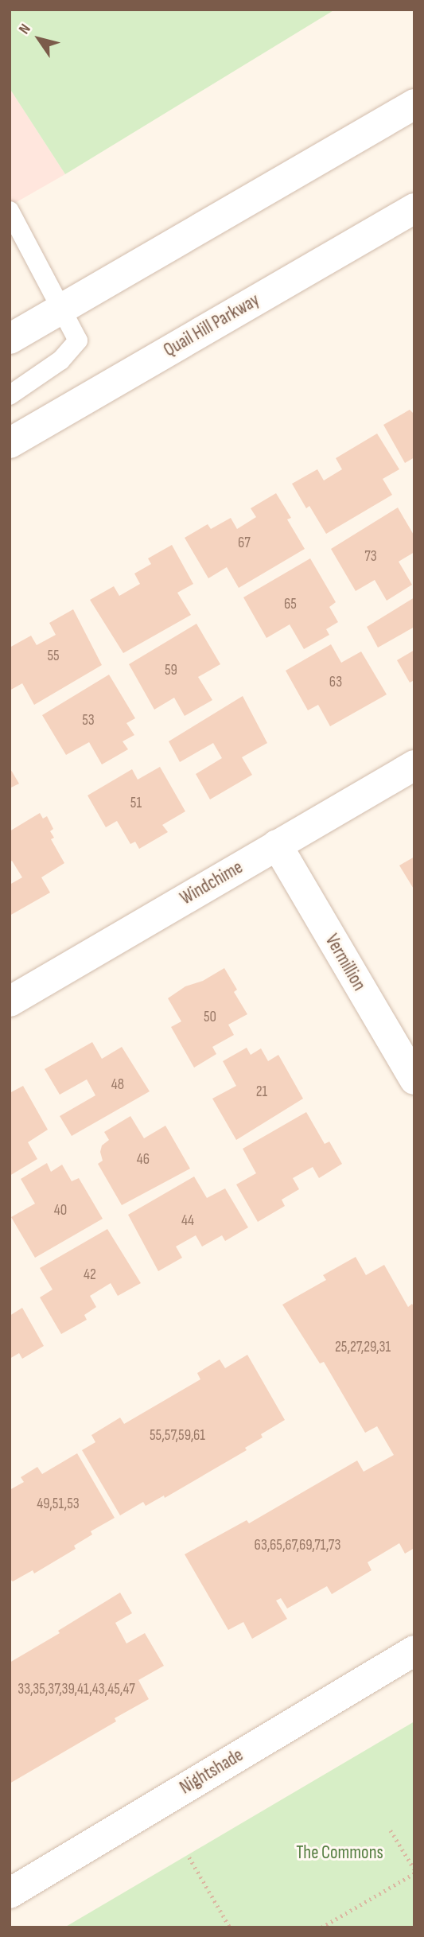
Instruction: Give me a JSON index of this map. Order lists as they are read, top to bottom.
{
  "streets": {
    "street": [
      "Quail Hill Parkway",
      "Windchime",
      "Vermillion",
      "Nightshade"
    ]
  },
  "crossings": [
    ["Windchime", "Vermillion"]
  ],
  "parks": ["The Commons"],
  "house_numbers": [
    "67",
    "73",
    "65",
    "55",
    "59",
    "63",
    "53",
    "51",
    "50",
    "48",
    "21",
    "46",
    "40",
    "44",
    "42",
    "25,27,29,31",
    "55,57,59,61",
    "49,51,53",
    "63,65,67,69,71,73",
    "33,35,37,39,41,43,45,47"
  ],
  "north": "top left"
}
